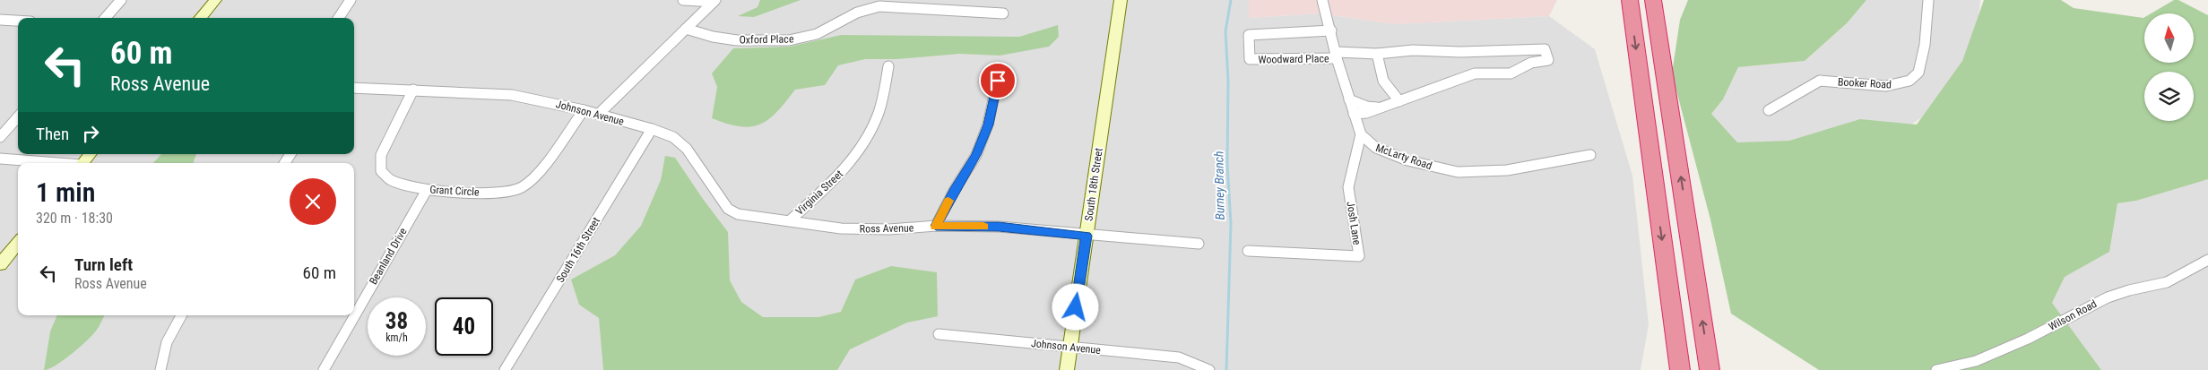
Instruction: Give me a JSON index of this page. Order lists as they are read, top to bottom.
{
  "streets": {
    "street": [
      "Oxford Place",
      "Woodward Place",
      "Booker Road",
      "Johnson Avenue",
      "McLarty Road",
      "South 18th Street",
      "Grant Circle",
      "Virginia Street",
      "Josh Lane",
      "Ross Avenue",
      "South 16th Street",
      "Beanland Drive",
      "Wilson Road"
    ]
  },
  "crossings": [
    ["Woodward Place", "McLarty Road"],
    ["Johnson Avenue", "South 18th Street"],
    ["Johnson Avenue", "Grant Circle"],
    ["Johnson Avenue", "Virginia Street"],
    ["Johnson Avenue", "Ross Avenue"],
    ["Johnson Avenue", "South 16th Street"],
    ["McLarty Road", "Josh Lane"],
    ["South 18th Street", "Ross Avenue"],
    ["Grant Circle", "Beanland Drive"],
    ["Virginia Street", "Ross Avenue"]
  ],
  "water": ["Burney Branch"],
  "north": "top",
  "page": {
    "turn": ["60 m", "Ross Avenue"],
    "then": "Then",
    "heading": ["1 min", "320 m · 18:30"],
    "list": [
      {
        "name": "Turn left",
        "note": "Ross Avenue",
        "value": "60 m"
      }
    ],
    "speed": "38 km/h",
    "limit": "40"
  }
}
